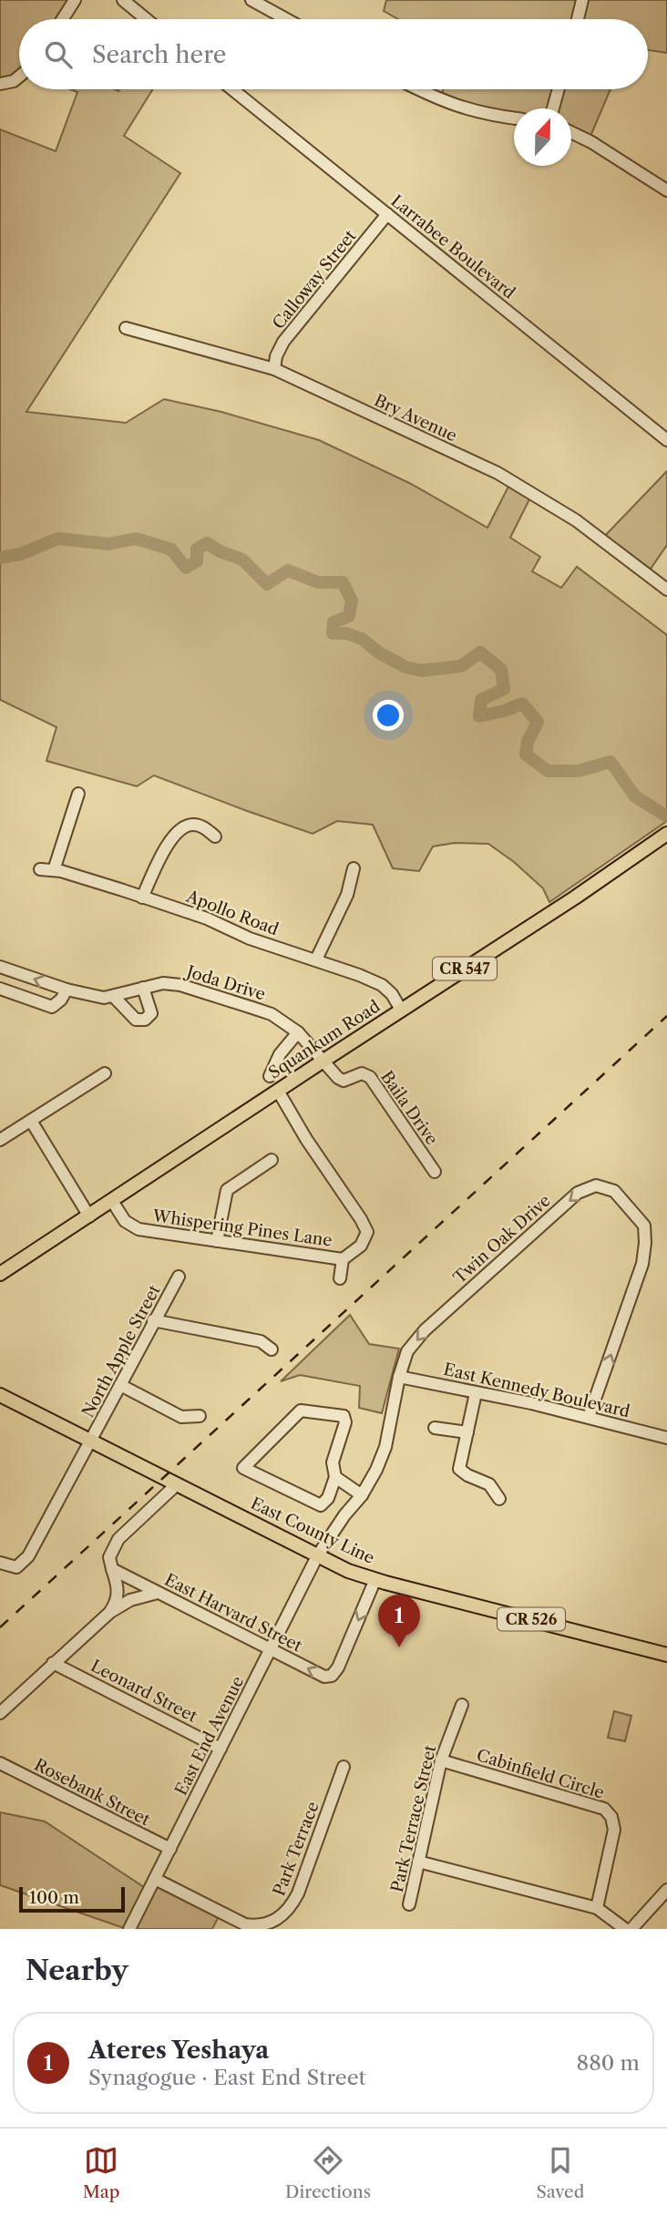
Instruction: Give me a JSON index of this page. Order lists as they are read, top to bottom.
{
  "streets": {
    "main road": [
      "CR 547",
      "Squankum Road",
      "East County Line",
      "CR 526"
    ],
    "street": [
      "Larrabee Boulevard",
      "Calloway Street",
      "Bry Avenue",
      "Apollo Road",
      "Joda Drive",
      "Baila Drive",
      "Whispering Pines Lane",
      "Twin Oak Drive",
      "North Apple Street",
      "East Kennedy Boulevard",
      "East Harvard Street",
      "Leonard Street",
      "East End Avenue",
      "Cabinfield Circle",
      "Rosebank Street",
      "Park Terrace Street",
      "Park Terrace"
    ]
  },
  "crossings": [
    ["Larrabee Boulevard", "Calloway Street"],
    ["Calloway Street", "Bry Avenue"],
    ["Apollo Road", "Squankum Road"],
    ["Joda Drive", "Squankum Road"],
    ["Joda Drive", "Baila Drive"],
    ["Squankum Road", "Baila Drive"],
    ["Squankum Road", "Whispering Pines Lane"],
    ["Twin Oak Drive", "East Kennedy Boulevard"],
    ["Twin Oak Drive", "East County Line"],
    ["Twin Oak Drive", "East End Avenue"],
    ["North Apple Street", "East County Line"],
    ["East County Line", "East Harvard Street"],
    ["East County Line", "East End Avenue"],
    ["East Harvard Street", "East End Avenue"],
    ["Leonard Street", "East End Avenue"],
    ["East End Avenue", "Rosebank Street"],
    ["East End Avenue", "Park Terrace"],
    ["Cabinfield Circle", "Park Terrace Street"]
  ],
  "scale_bar": "100 m",
  "north": "top",
  "page": {
    "search": "Search here",
    "pins": "1",
    "scale": "100 m",
    "heading": "Nearby",
    "list": [
      {
        "mark": "1",
        "name": "Ateres Yeshaya",
        "note": "Synagogue · East End Street",
        "value": "880 m"
      }
    ],
    "nav": ["Map", "Directions", "Saved"]
  }
}
